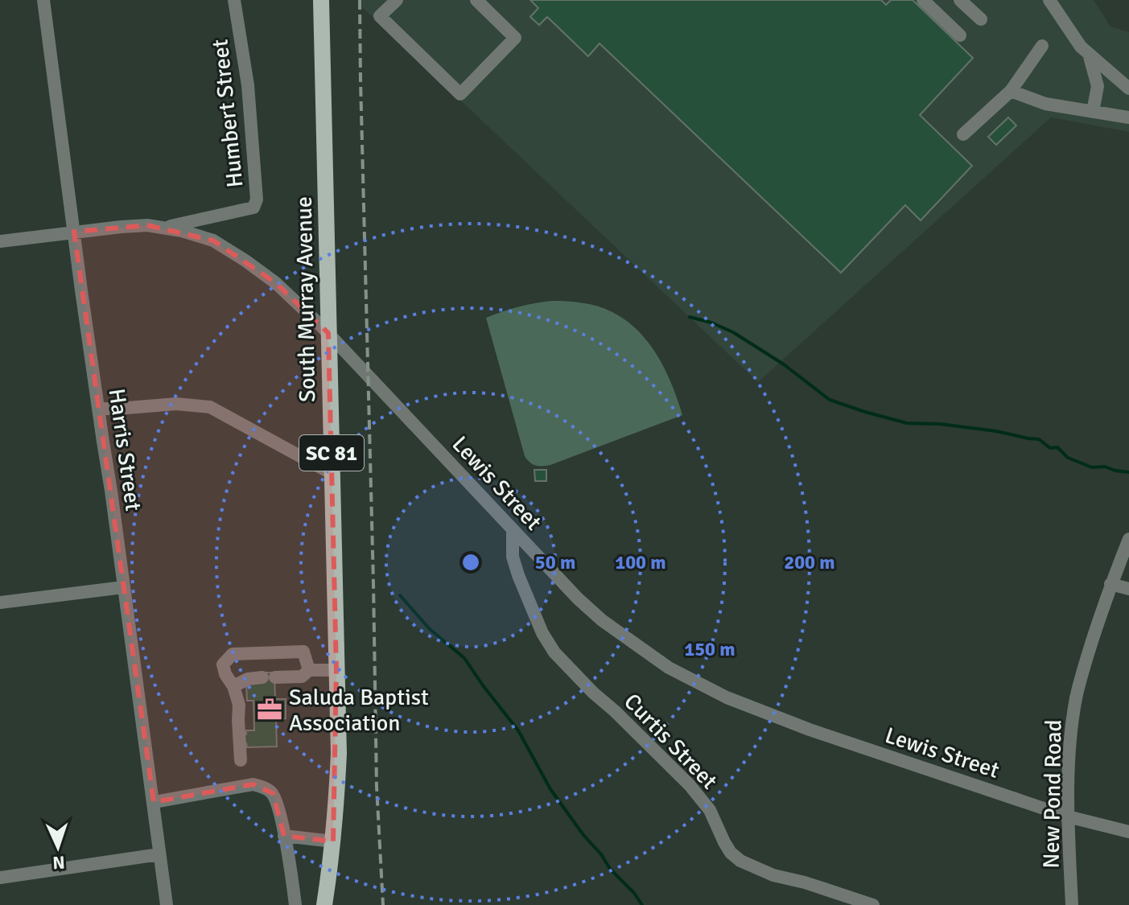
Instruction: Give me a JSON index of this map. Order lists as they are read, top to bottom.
{
  "streets": {
    "main road": ["South Murray Avenue", "SC 81"],
    "street": [
      "Humbert Street",
      "Harris Street",
      "Lewis Street",
      "Curtis Street",
      "New Pond Road"
    ]
  },
  "crossings": [
    ["Humbert Street", "Lewis Street"],
    ["South Murray Avenue", "Lewis Street"],
    ["Harris Street", "Lewis Street"],
    ["Lewis Street", "Curtis Street"],
    ["Lewis Street", "New Pond Road"]
  ],
  "places": {
    "office": ["Saluda Baptist Association"]
  },
  "north": "bottom",
  "rings": [
    "50 m",
    "100 m",
    "200 m",
    "150 m"
  ]
}
